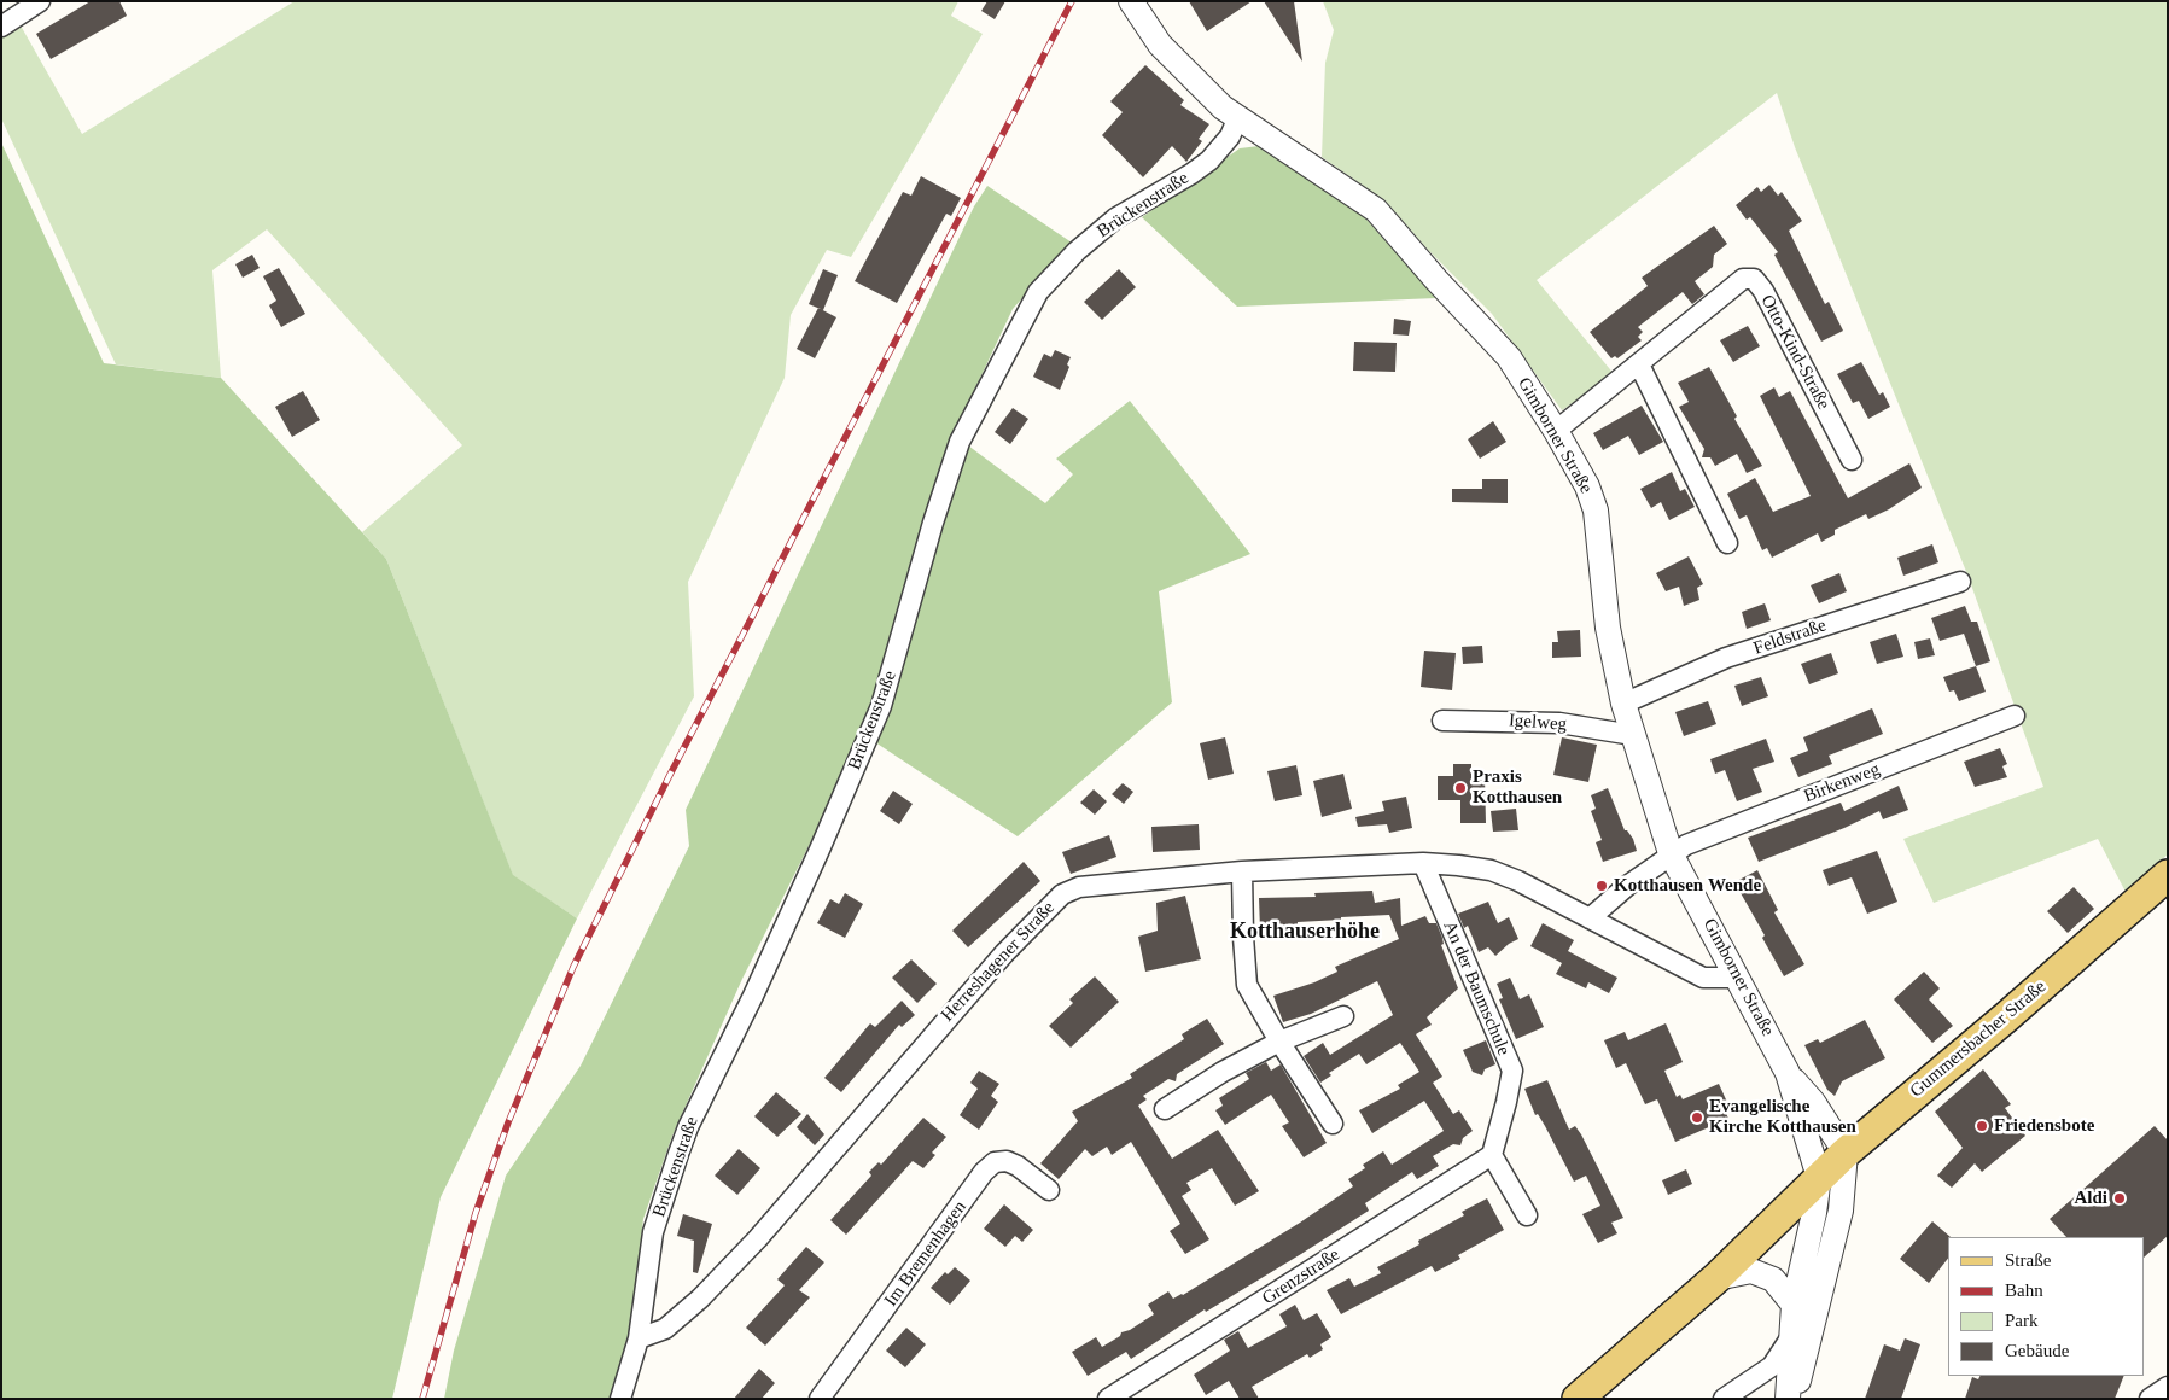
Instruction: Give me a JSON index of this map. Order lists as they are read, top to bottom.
{
  "streets": {
    "main road": ["Gummersbacher Straße"],
    "street": [
      "Brückenstraße",
      "Otto-Kind-Straße",
      "Gimborner Straße",
      "Feldstraße",
      "Igelweg",
      "Birkenweg",
      "Herreshagener Straße",
      "An der Baumschule",
      "Im Bremenhagen",
      "Grenzstraße"
    ]
  },
  "crossings": [
    ["Brückenstraße", "Gimborner Straße"],
    ["Brückenstraße", "Herreshagener Straße"],
    ["Otto-Kind-Straße", "Gimborner Straße"],
    ["Gimborner Straße", "Feldstraße"],
    ["Gimborner Straße", "Igelweg"],
    ["Gimborner Straße", "Birkenweg"],
    ["Gimborner Straße", "Herreshagener Straße"],
    ["Gimborner Straße", "Gummersbacher Straße"],
    ["Herreshagener Straße", "An der Baumschule"],
    ["An der Baumschule", "Grenzstraße"]
  ],
  "districts": ["Kotthauserhöhe"],
  "places": [
    "Praxis Kotthausen",
    "Kotthausen Wende",
    "Evangelische Kirche Kotthausen",
    "Friedensbote",
    "Aldi"
  ],
  "legend": [
    "Straße",
    "Bahn",
    "Park",
    "Gebäude"
  ]
}
